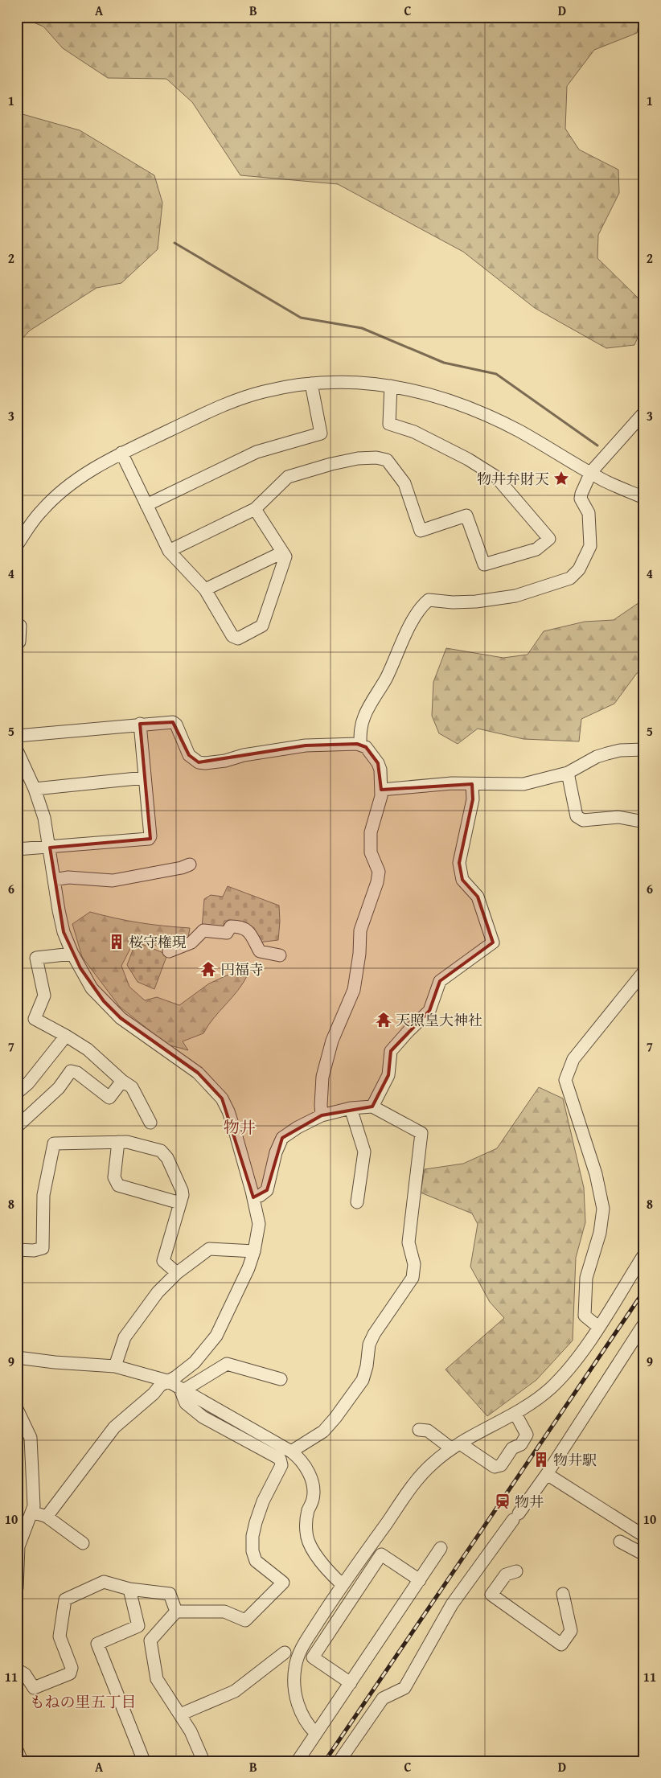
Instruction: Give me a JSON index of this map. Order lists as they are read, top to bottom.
{
  "districts": ["物井", "もねの里五丁目"],
  "places": {
    "place": ["物井弁財天"],
    "building": ["桜守権現", "物井駅"],
    "temple": ["円福寺", "天照皇大神社"],
    "station": ["物井"]
  },
  "grid": {
    "columns": [
      "A",
      "B",
      "C",
      "D"
    ],
    "rows": [
      "1",
      "2",
      "3",
      "4",
      "5",
      "6",
      "7",
      "8",
      "9",
      "10",
      "11"
    ]
  }
}
